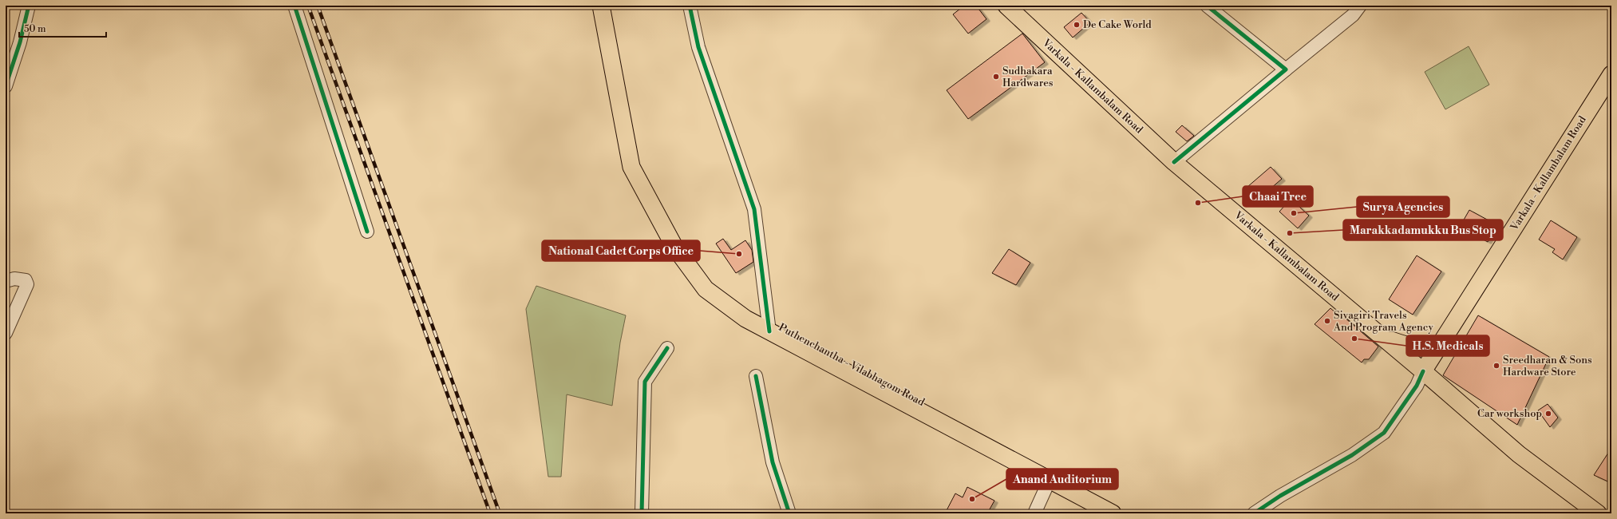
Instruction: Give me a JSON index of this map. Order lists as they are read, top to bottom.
{
  "streets": {
    "main road": ["Varkala - Kallambalam Road", "Puthenchantha - Vilabhagom Road"]
  },
  "places": [
    "De Cake World",
    "Sudhakara Hardwares",
    "Chaai Tree",
    "Surya Agencies",
    "Marakkadamukku Bus Stop",
    "National Cadet Corps Office",
    "Sivagiri Travels And Program Agency",
    "H.S. Medicals",
    "Sreedharan & Sons Hardware Store",
    "Car workshop",
    "Anand Auditorium"
  ],
  "scale_bar": "50 m"
}
